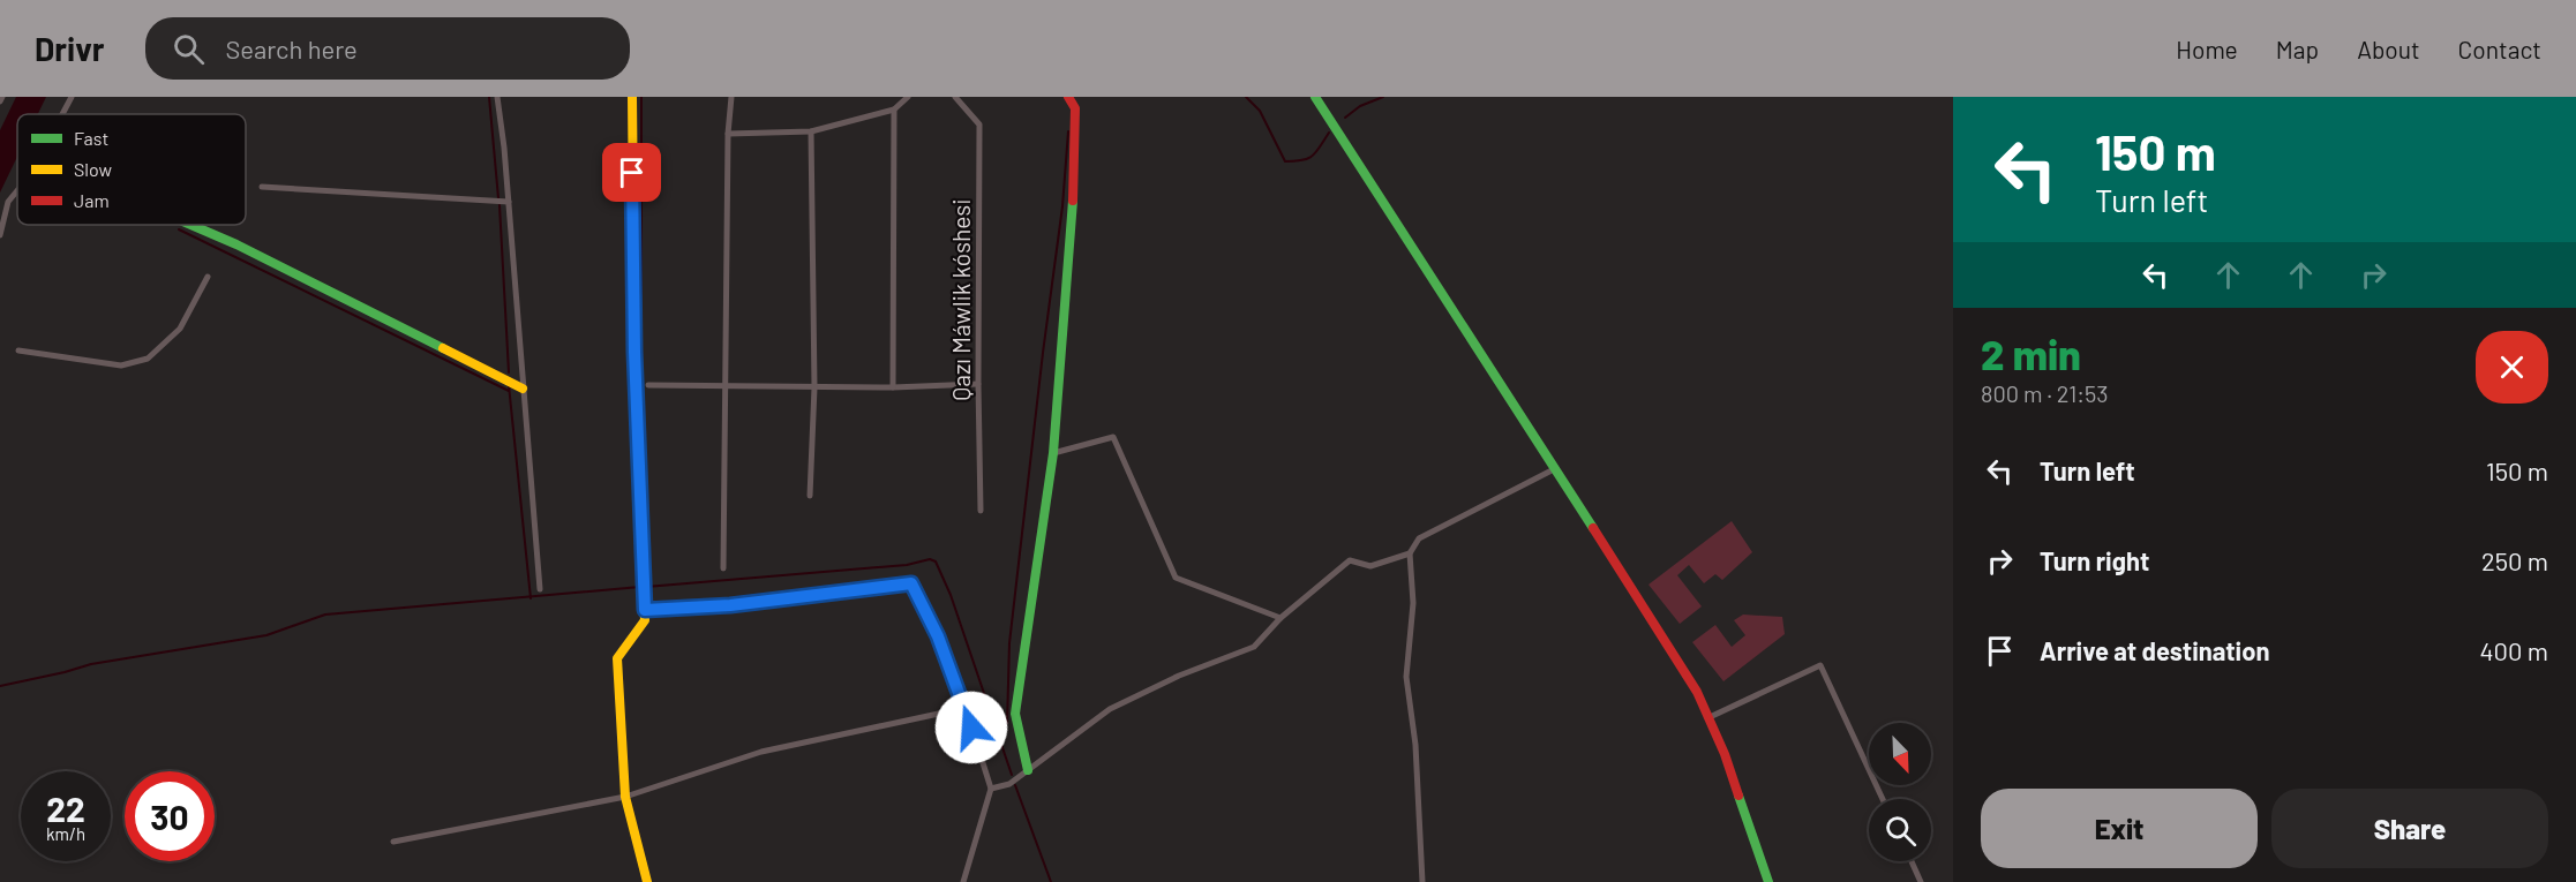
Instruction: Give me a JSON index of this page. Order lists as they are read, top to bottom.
{
  "streets": {
    "street": ["Qazı Máwlik kóshesi"]
  },
  "legend": ["Fast", "Slow", "Jam"],
  "north": "bottom right",
  "page": {
    "header": "Drivr",
    "search": "Search here",
    "nav": [
      "Home",
      "Map",
      "About",
      "Contact"
    ],
    "turn": ["150 m", "Turn left"],
    "heading": ["2 min", "800 m · 21:53"],
    "list": [
      {
        "name": "Turn left",
        "value": "150 m"
      },
      {
        "name": "Turn right",
        "value": "250 m"
      },
      {
        "name": "Arrive at destination",
        "value": "400 m"
      }
    ],
    "speed": "22 km/h",
    "limit": "30",
    "buttons": ["Exit", "Share"]
  }
}
